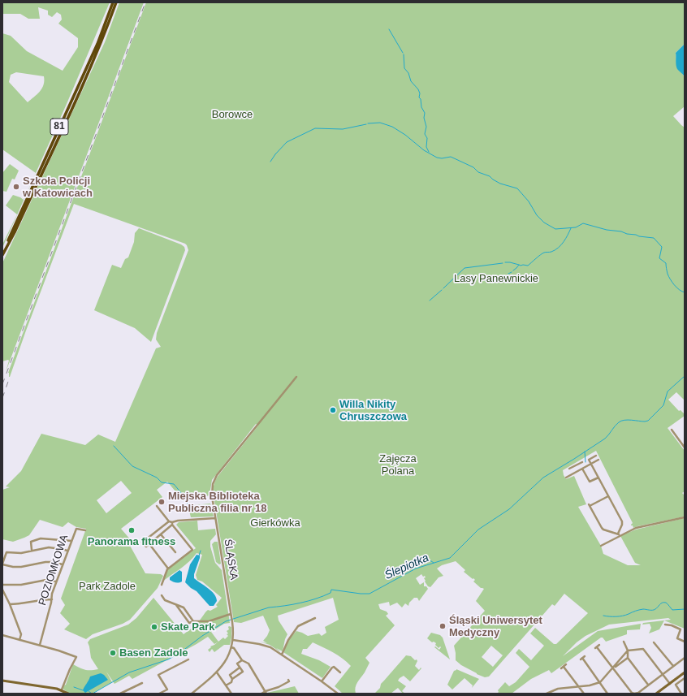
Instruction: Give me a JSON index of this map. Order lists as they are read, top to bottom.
{
  "streets": {
    "main road": ["81"],
    "street": ["ŚLĄSKA", "POZIOMKOWA"]
  },
  "water": ["Ślepiotka"],
  "parks": [
    "Borowce",
    "Lasy Panewnickie",
    "Zajęcza Polana",
    "Gierkówka",
    "Park Zadole"
  ],
  "places": [
    "Szkoła Policji w Katowicach",
    "Willa Nikity Chruszczowa",
    "Miejska Biblioteka Publiczna filia nr 18",
    "Panorama fitness",
    "Śląski Uniwersytet Medyczny",
    "Skate Park",
    "Basen Zadole"
  ]
}
